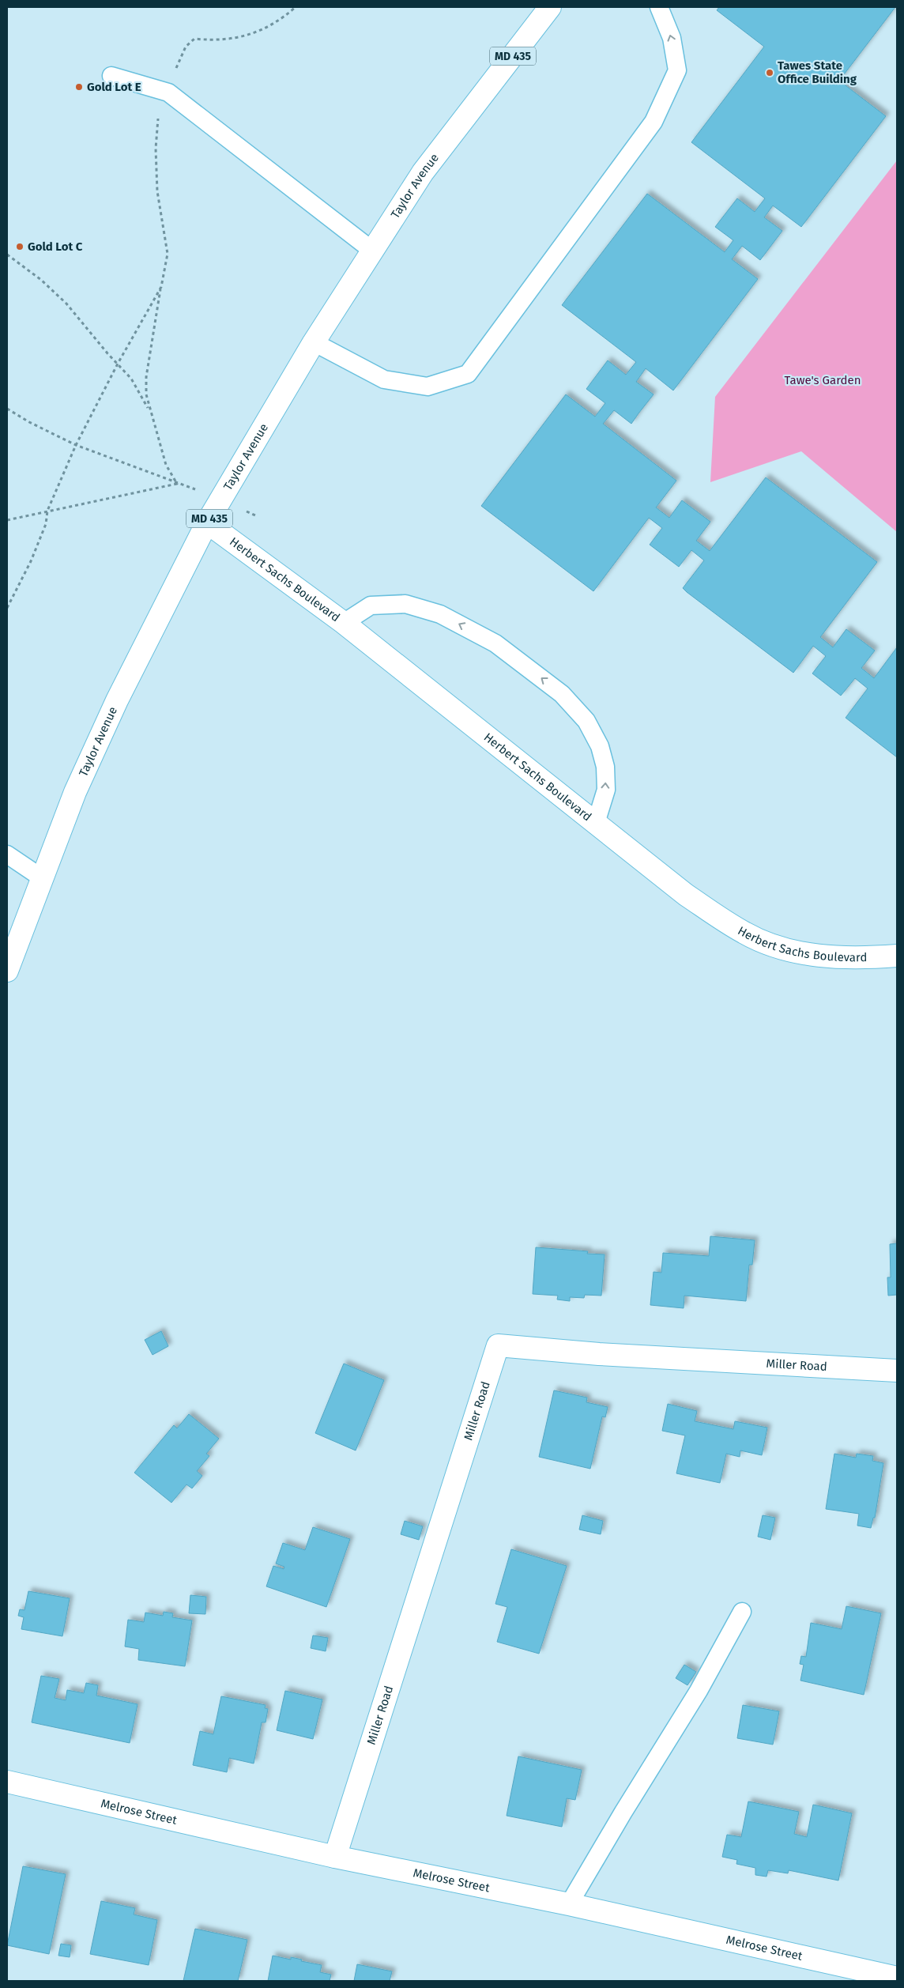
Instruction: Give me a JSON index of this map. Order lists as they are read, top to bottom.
{
  "streets": {
    "street": [
      "MD 435",
      "Taylor Avenue",
      "Herbert Sachs Boulevard",
      "Miller Road",
      "Melrose Street"
    ]
  },
  "crossings": [
    ["Taylor Avenue", "Herbert Sachs Boulevard"],
    ["Miller Road", "Melrose Street"]
  ],
  "parks": ["Tawe's Garden"],
  "places": ["Tawes State Office Building", "Gold Lot E", "Gold Lot C"]
}
